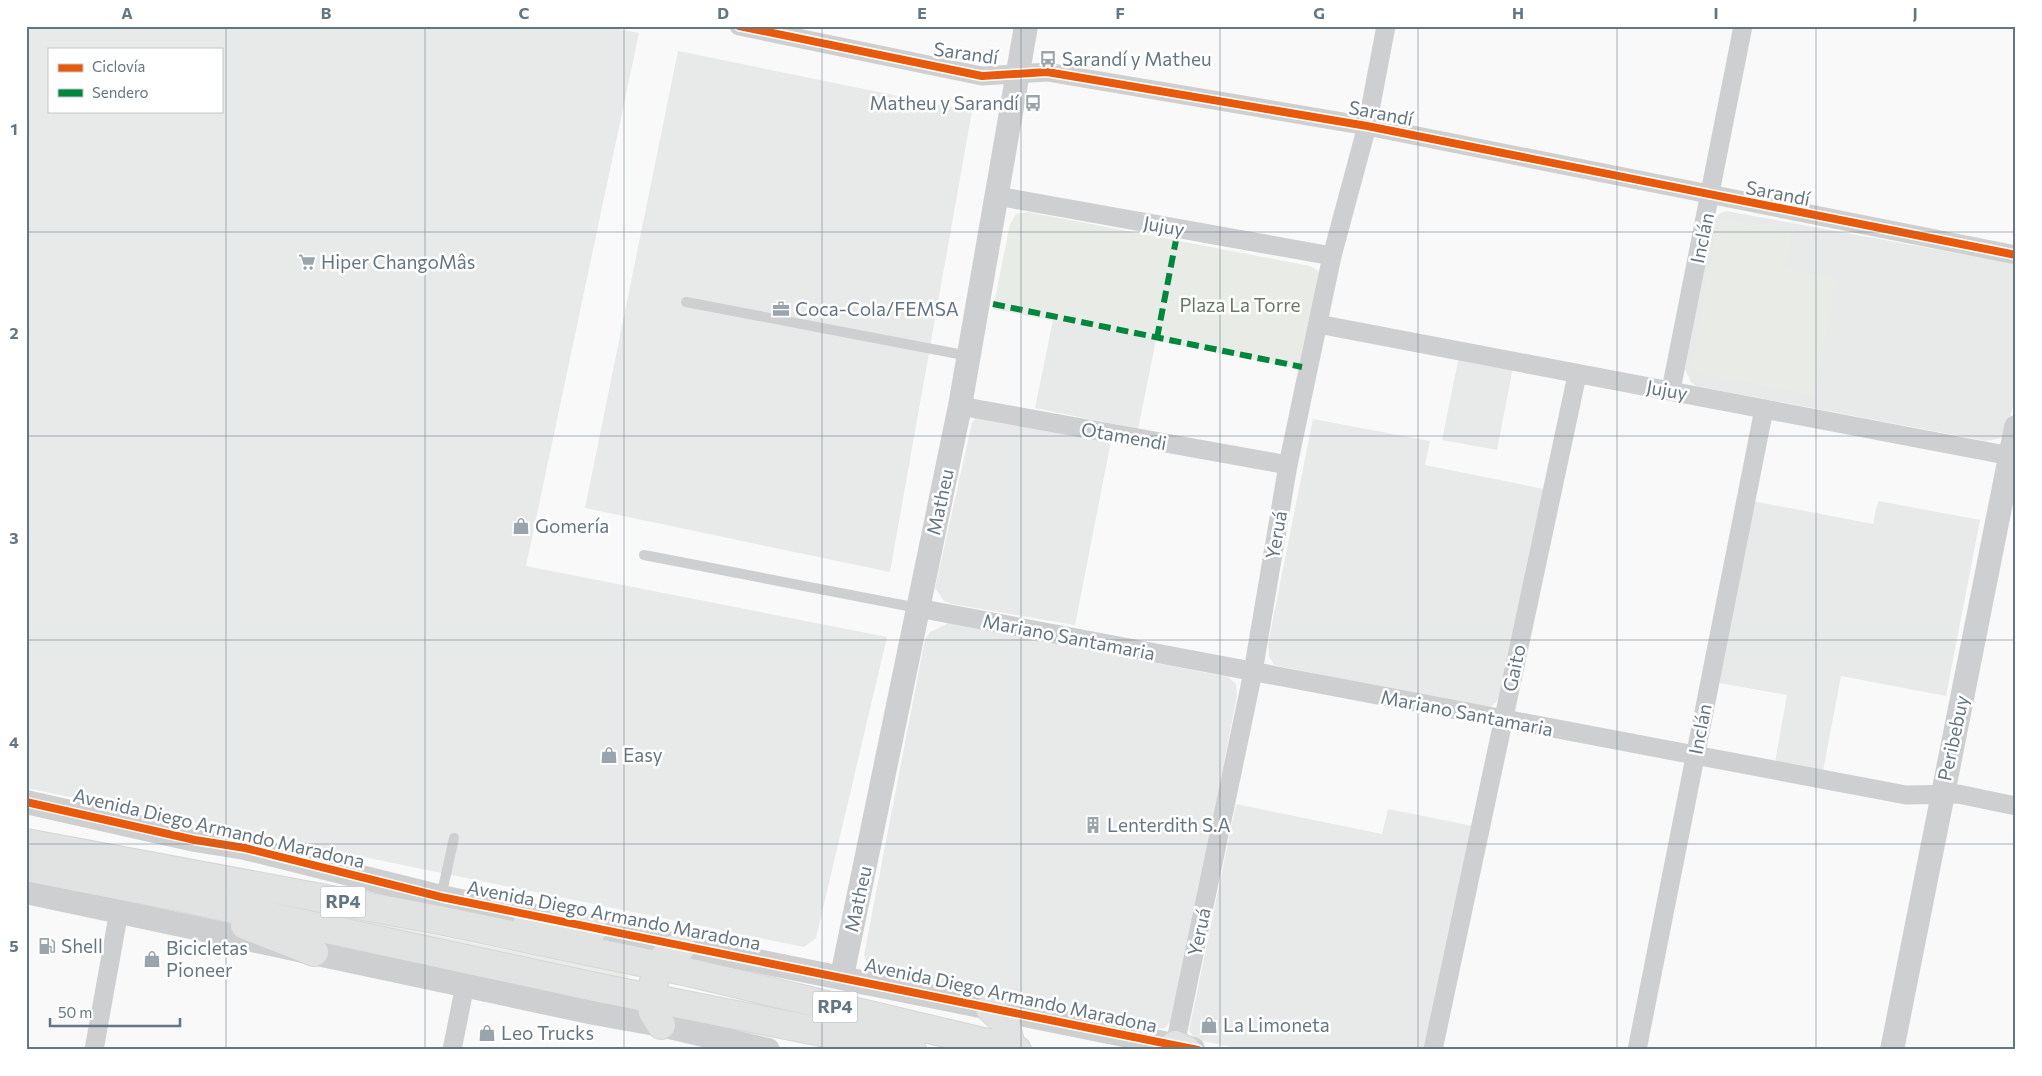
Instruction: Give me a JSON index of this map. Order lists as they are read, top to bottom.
{
  "streets": {
    "main road": ["Avenida Diego Armando Maradona", "RP4"],
    "street": [
      "Sarandí",
      "Jujuy",
      "Inclán",
      "Otamendi",
      "Matheu",
      "Yeruá",
      "Mariano Santamaria",
      "Gaito",
      "Peribebuy"
    ]
  },
  "crossings": [
    ["Sarandí", "Inclán"],
    ["Sarandí", "Matheu"],
    ["Sarandí", "Yeruá"],
    ["Jujuy", "Inclán"],
    ["Jujuy", "Matheu"],
    ["Jujuy", "Yeruá"],
    ["Jujuy", "Gaito"],
    ["Jujuy", "Peribebuy"],
    ["Inclán", "Mariano Santamaria"],
    ["Otamendi", "Matheu"],
    ["Otamendi", "Yeruá"],
    ["Matheu", "Mariano Santamaria"],
    ["Matheu", "Avenida Diego Armando Maradona"],
    ["Yeruá", "Mariano Santamaria"],
    ["Yeruá", "Avenida Diego Armando Maradona"],
    ["Mariano Santamaria", "Gaito"],
    ["Mariano Santamaria", "Peribebuy"]
  ],
  "parks": ["Plaza La Torre"],
  "places": {
    "bus stop": ["Sarandí y Matheu", "Matheu y Sarandí"],
    "supermarket": ["Hiper ChangoMâs"],
    "office": ["Coca-Cola/FEMSA"],
    "shop": [
      "Gomería",
      "Easy",
      "Bicicletas Pioneer",
      "La Limoneta",
      "Leo Trucks"
    ],
    "building": ["Lenterdith S.A"],
    "fuel station": ["Shell"]
  },
  "legend": ["Ciclovía", "Sendero"],
  "scale_bar": "50 m",
  "grid": {
    "columns": [
      "A",
      "B",
      "C",
      "D",
      "E",
      "F",
      "G",
      "H",
      "I",
      "J"
    ],
    "rows": [
      "1",
      "2",
      "3",
      "4",
      "5"
    ]
  }
}
